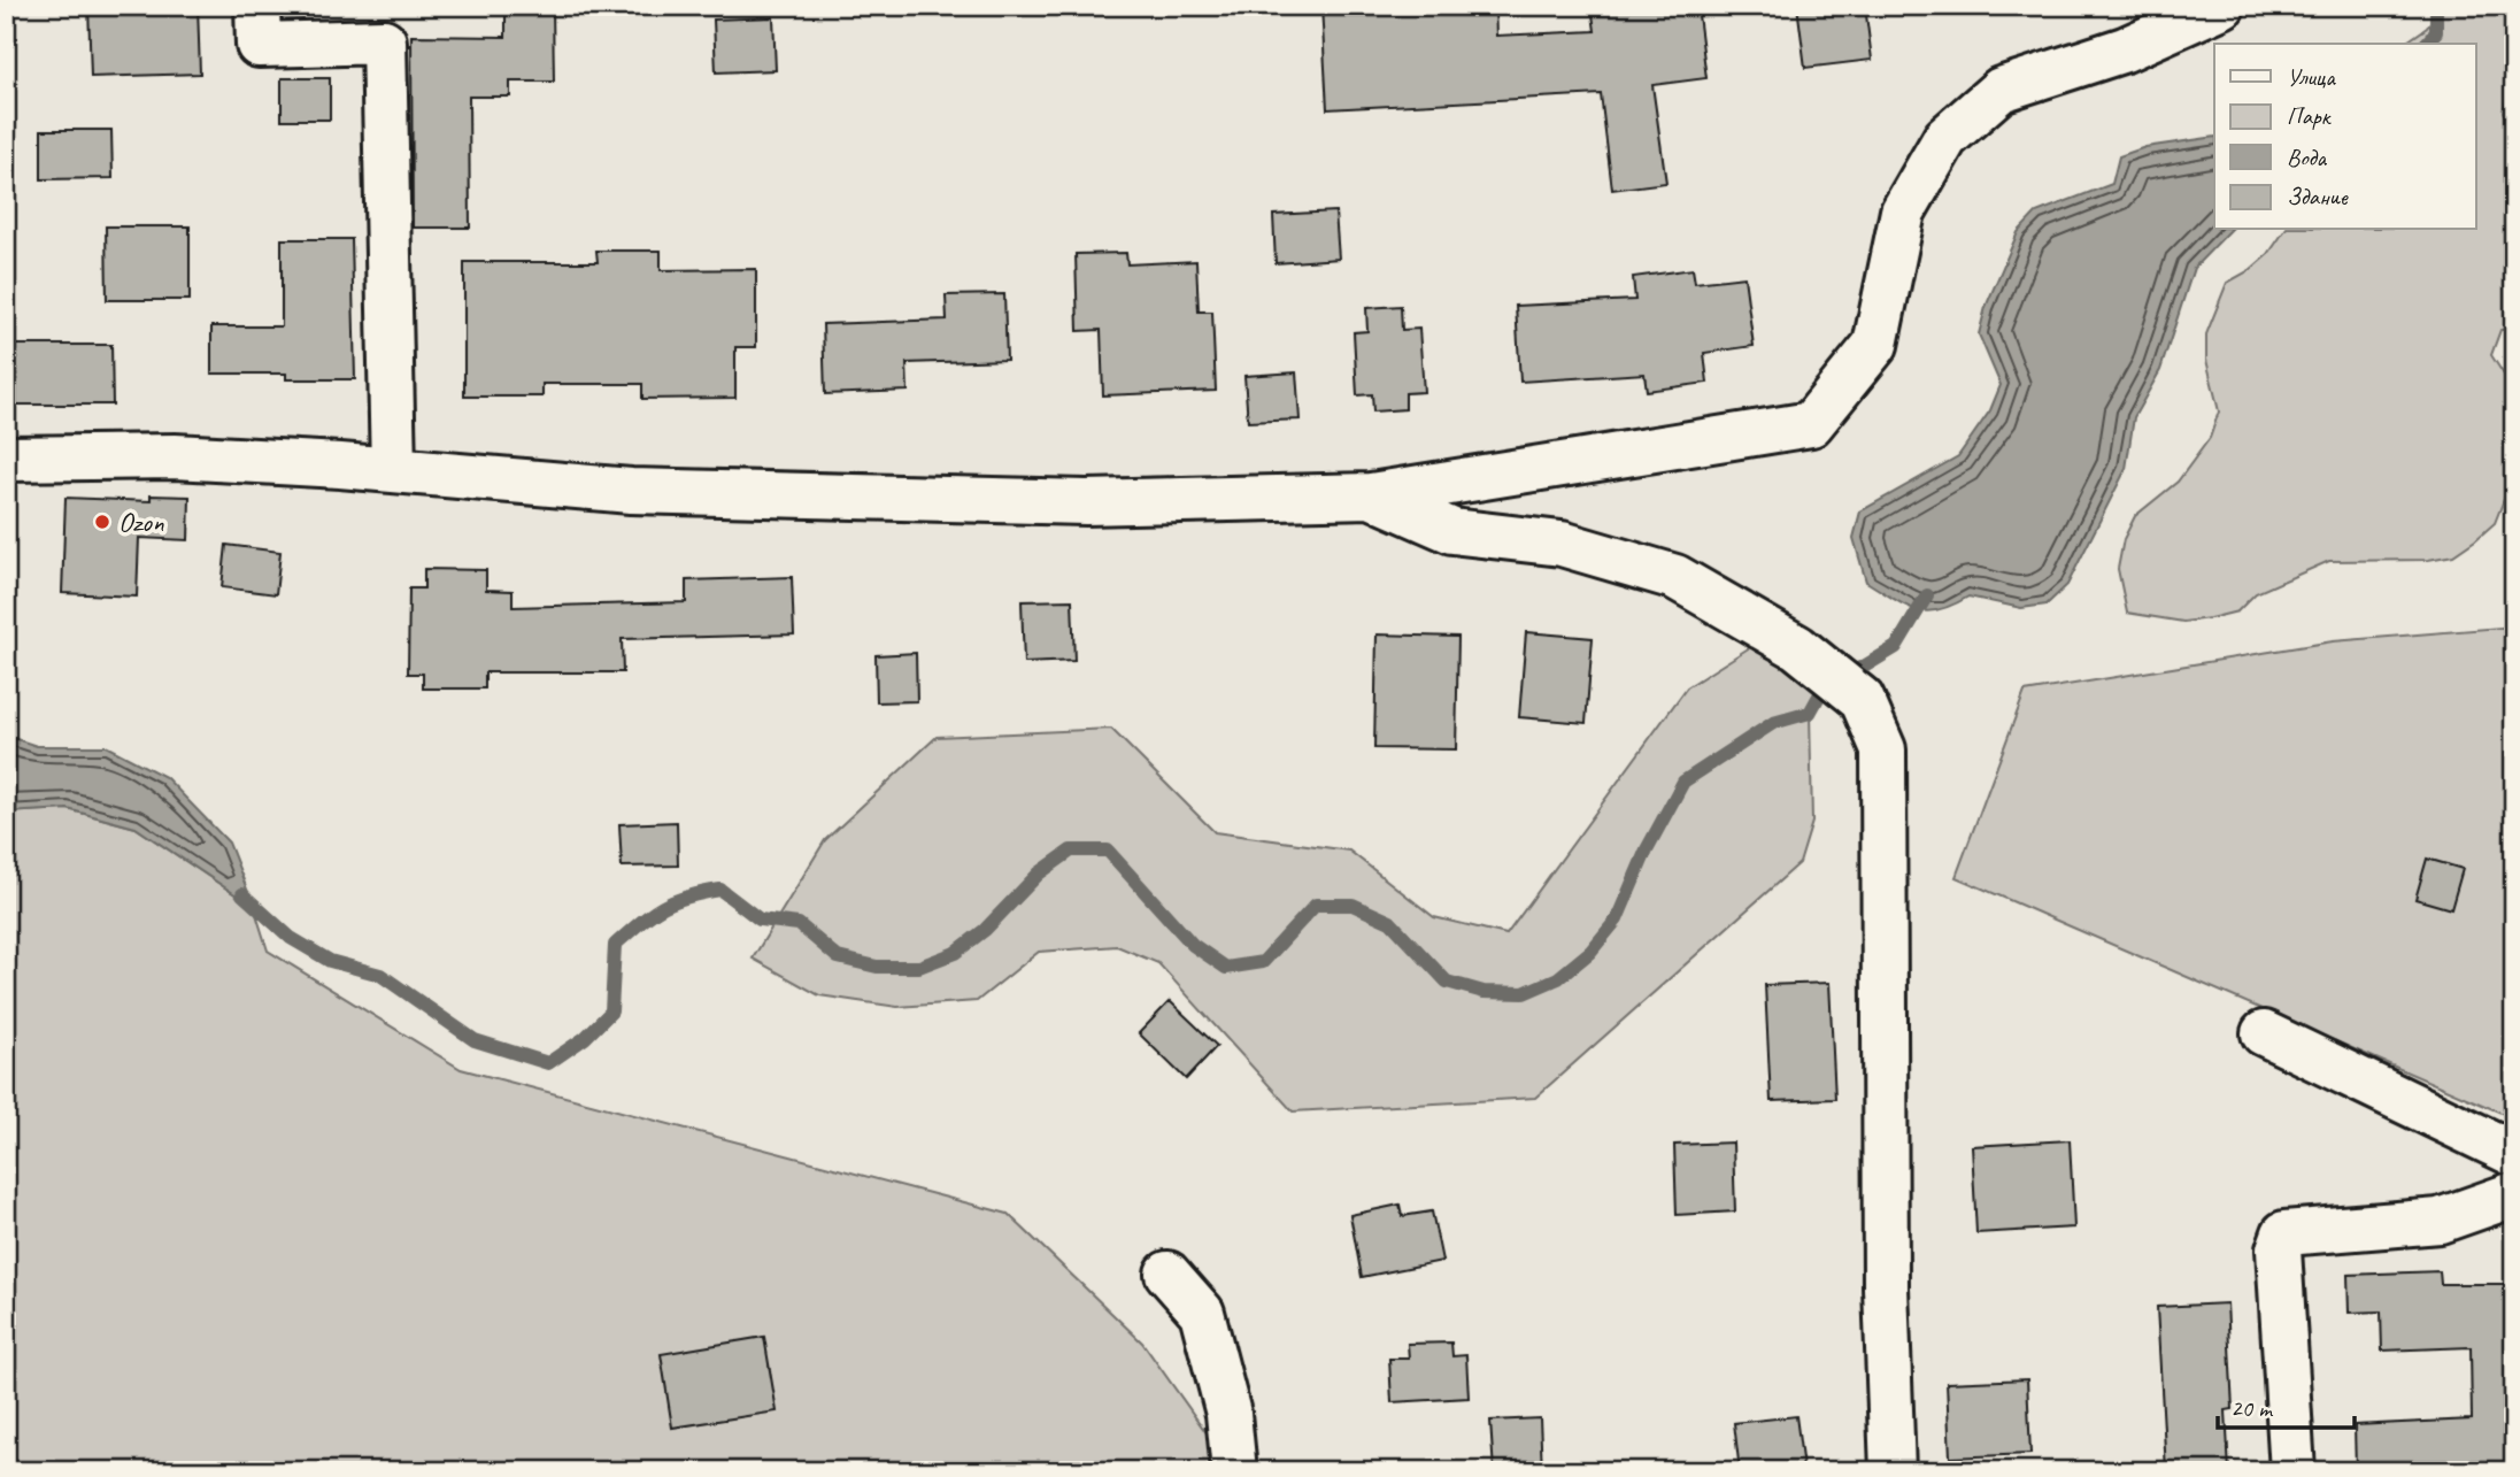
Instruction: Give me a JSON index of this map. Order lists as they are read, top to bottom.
{
  "places": ["Ozon"],
  "legend": [
    "Улица",
    "Парк",
    "Вода",
    "Здание"
  ],
  "scale_bar": "20 m"
}
